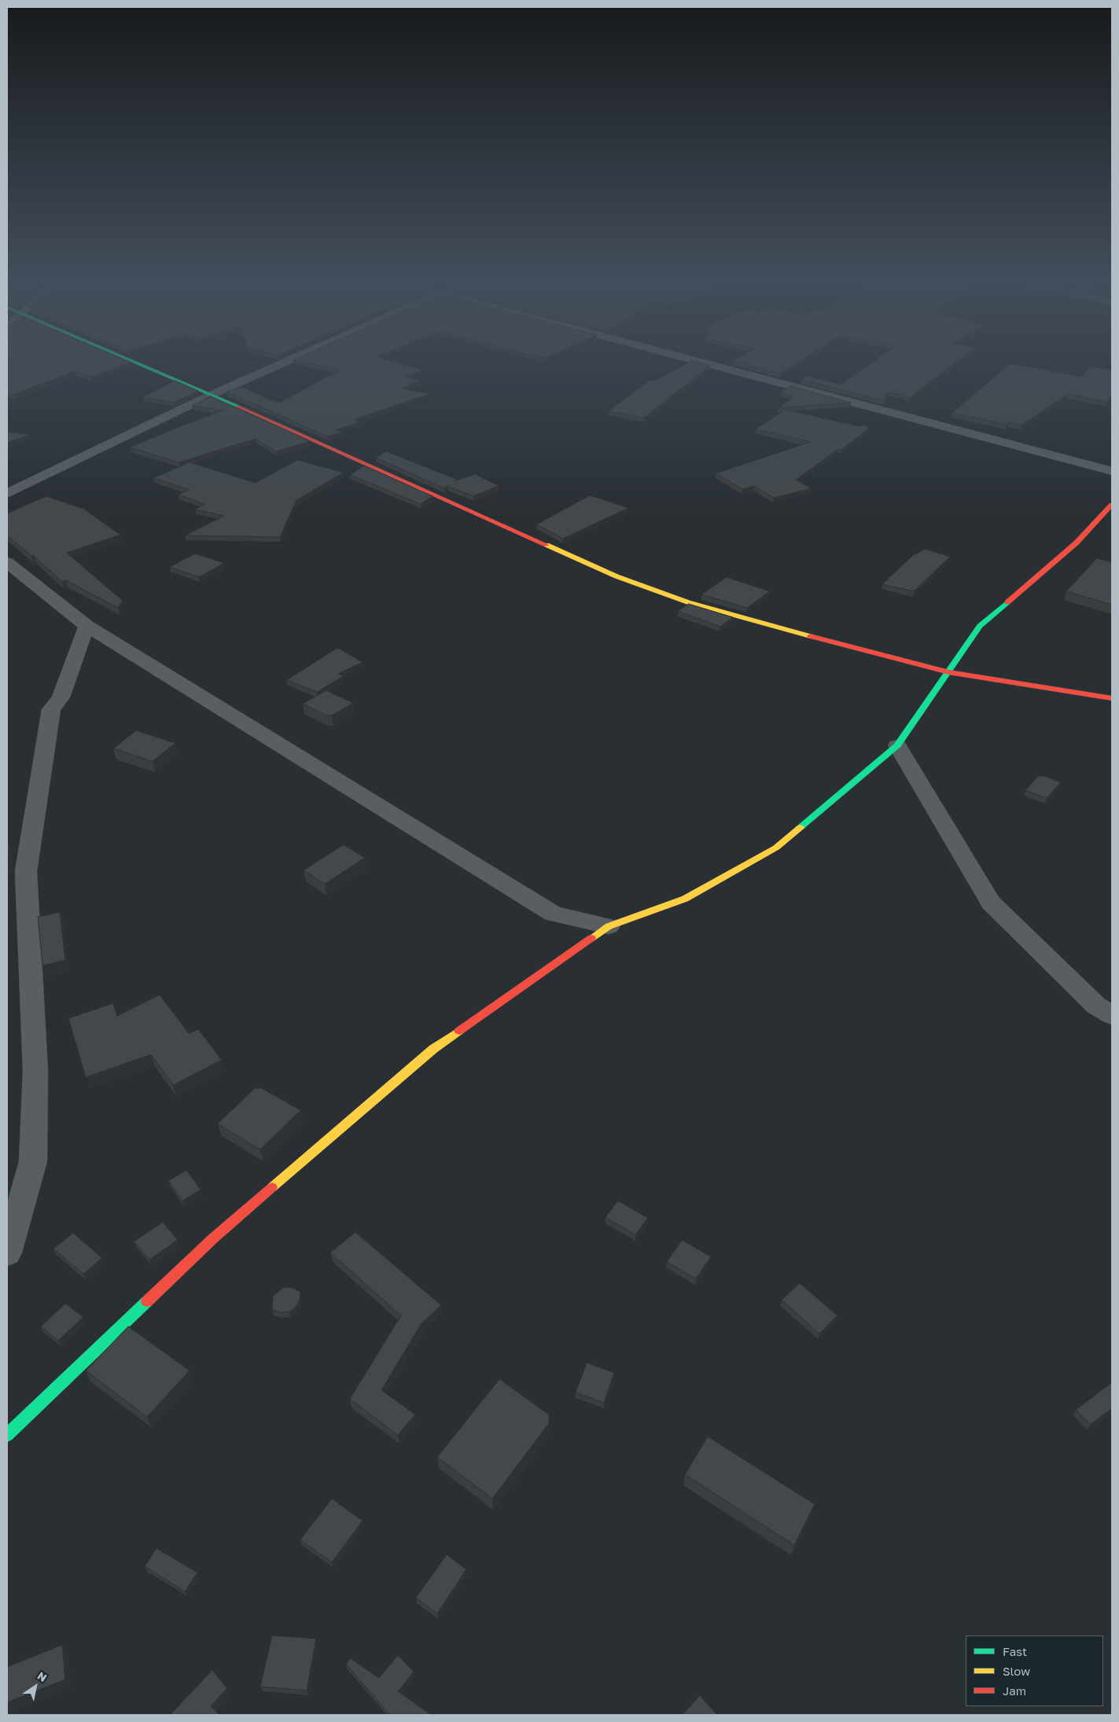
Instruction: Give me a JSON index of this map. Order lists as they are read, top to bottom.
{
  "legend": ["Fast", "Slow", "Jam"],
  "north": "top right"
}
